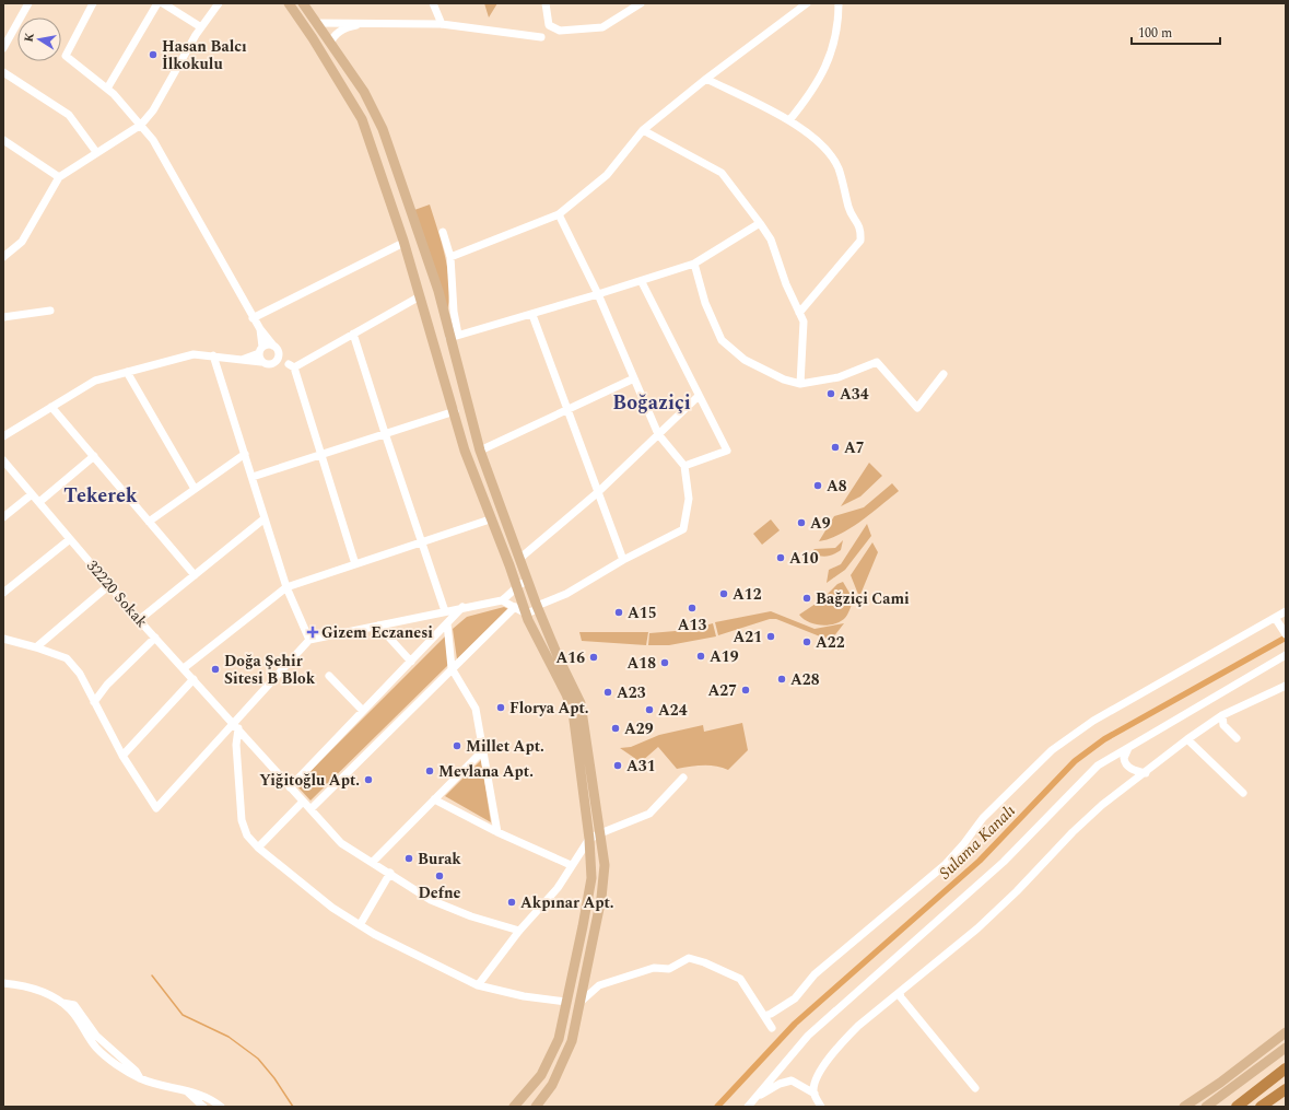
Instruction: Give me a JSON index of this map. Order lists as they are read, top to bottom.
{
  "streets": {
    "street": ["32220 Sokak"]
  },
  "districts": ["Boğaziçi", "Tekerek"],
  "water": ["Sulama Kanalı"],
  "places": {
    "other": [
      "Hasan Balcı İlkokulu",
      "A34",
      "A7",
      "A8",
      "A9",
      "A10",
      "A12",
      "Bağziçi Cami",
      "A13",
      "A15",
      "A21",
      "A22",
      "A19",
      "A16",
      "A18",
      "Doğa Şehir Sitesi B Blok",
      "A28",
      "A27",
      "A23",
      "Florya Apt.",
      "A24",
      "A29",
      "Millet Apt.",
      "A31",
      "Mevlana Apt.",
      "Yiğitoğlu Apt.",
      "Burak",
      "Defne",
      "Akpınar Apt."
    ],
    "health": ["Gizem Eczanesi"]
  },
  "scale_bar": "100 m",
  "north": "left"
}
